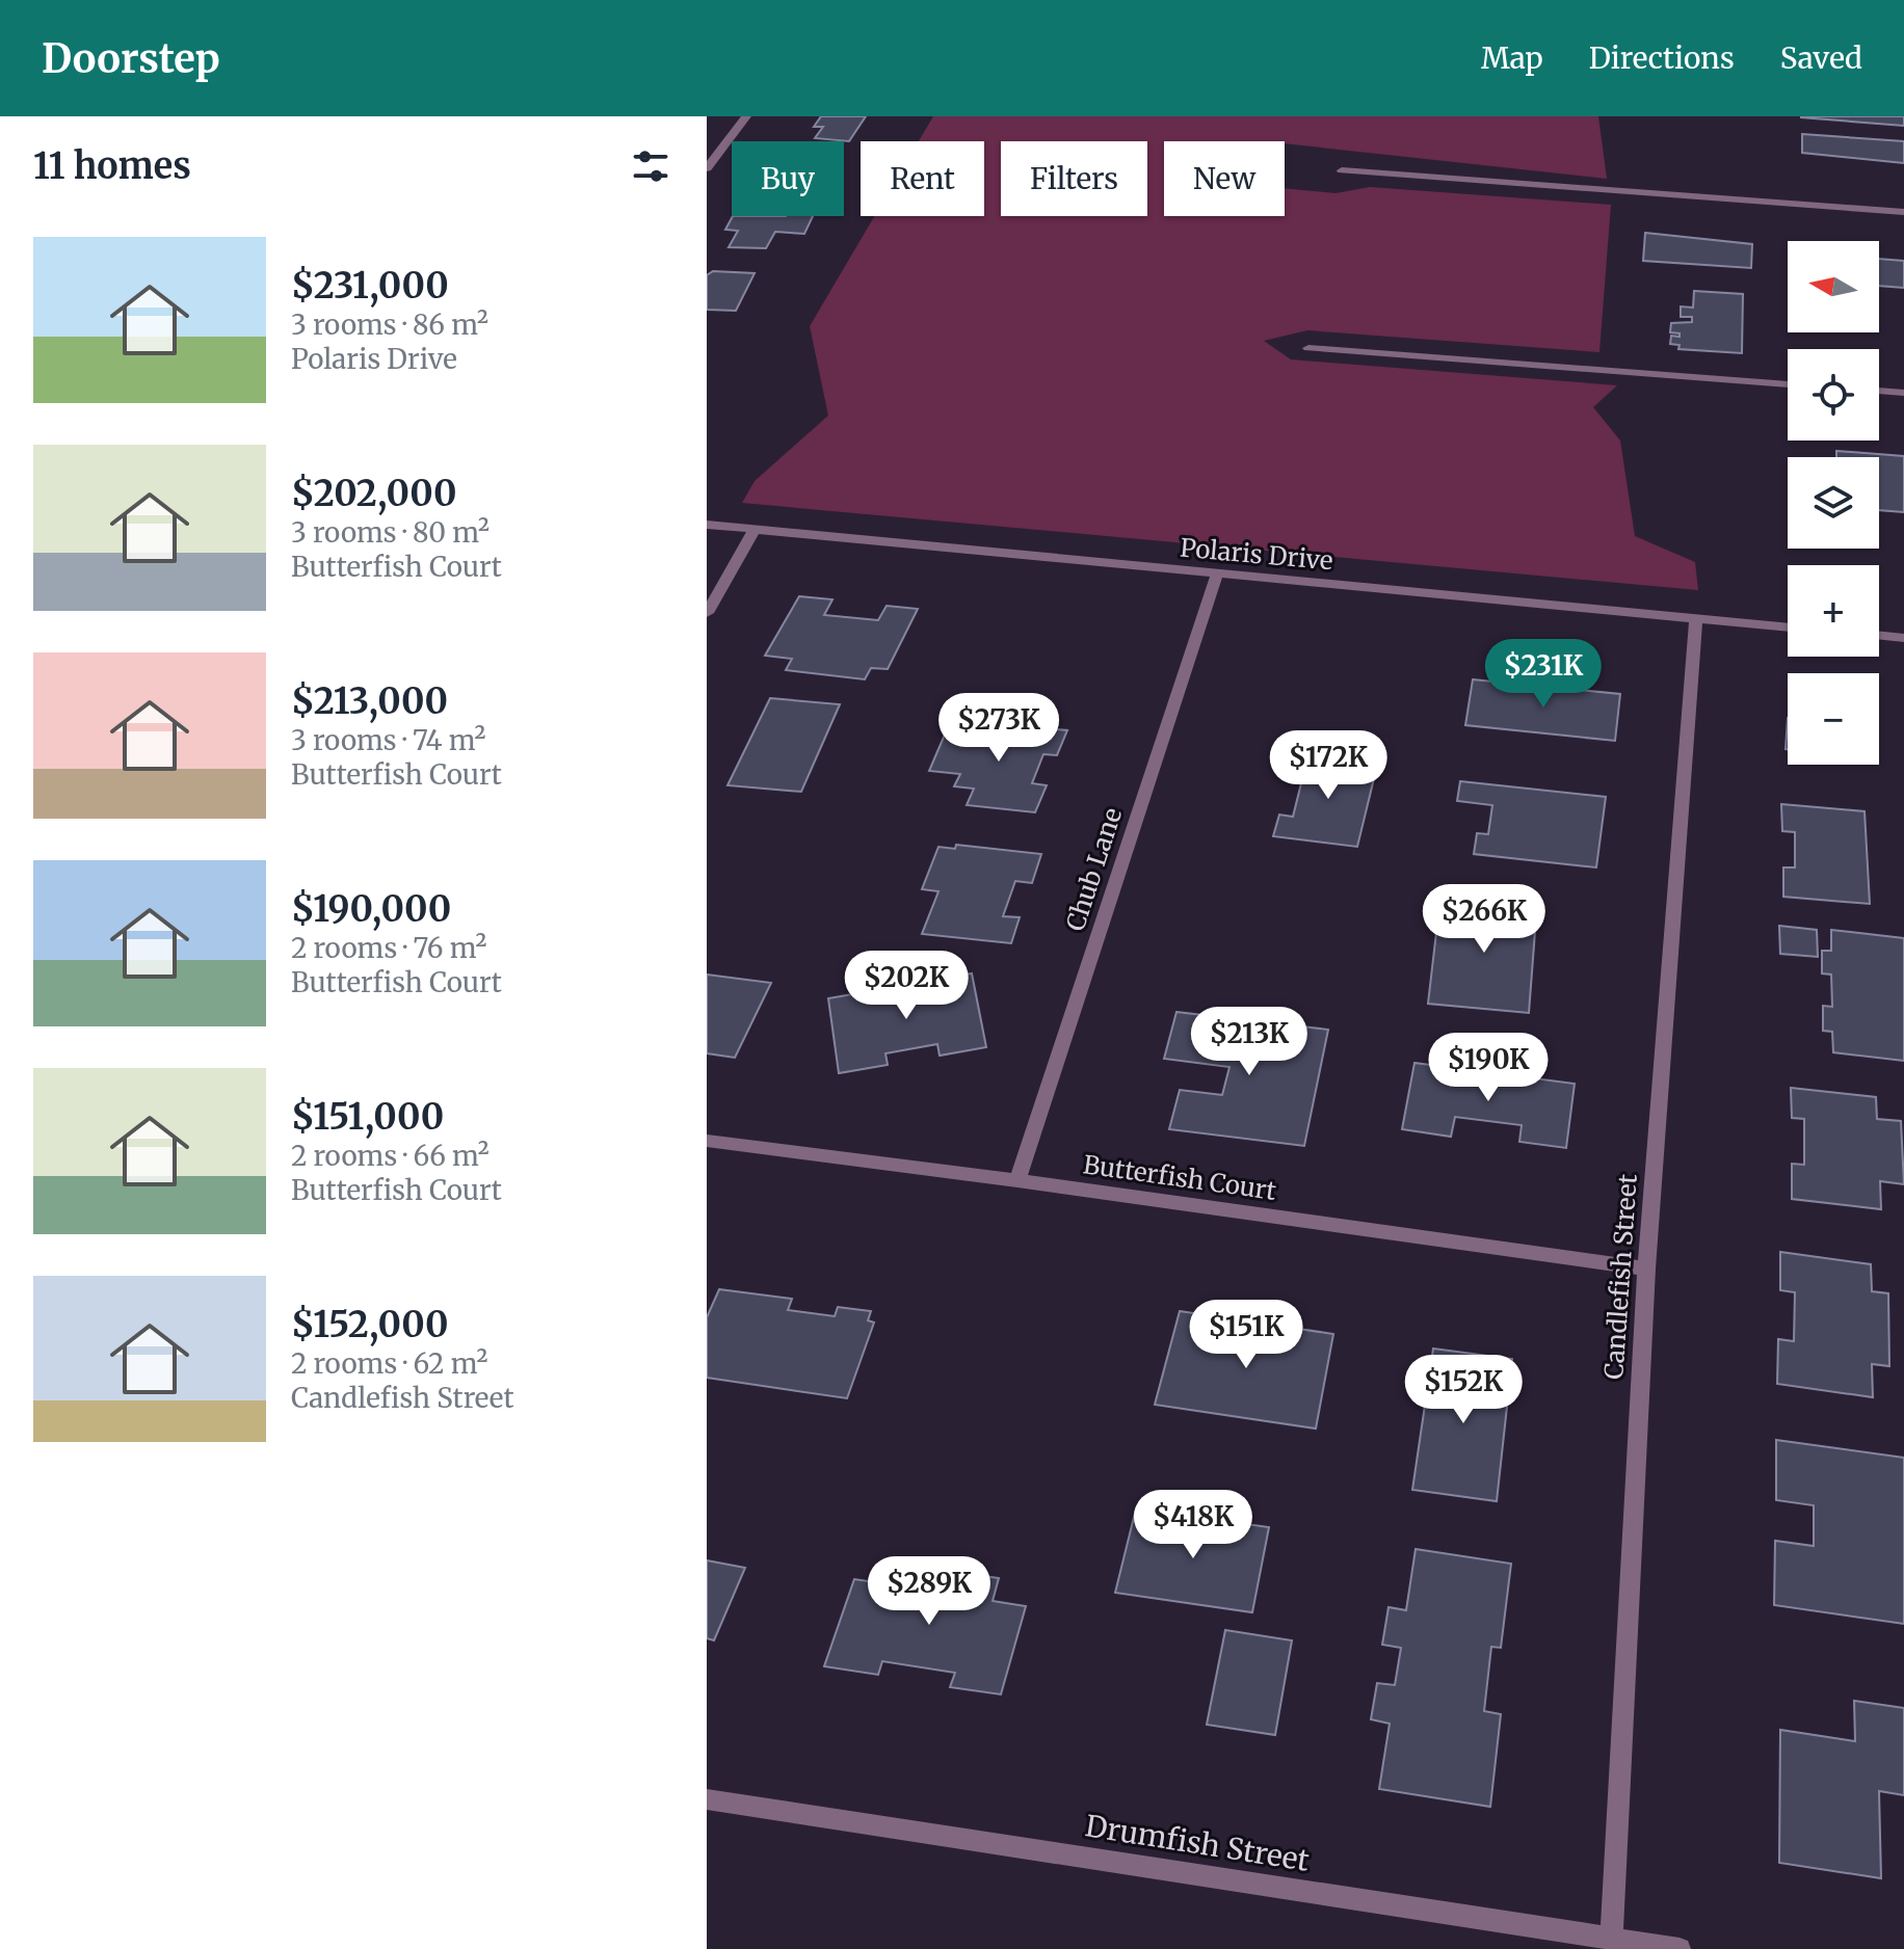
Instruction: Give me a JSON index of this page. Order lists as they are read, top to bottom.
{
  "streets": {
    "street": [
      "Polaris Drive",
      "Chub Lane",
      "Butterfish Court",
      "Candlefish Street",
      "Drumfish Street"
    ]
  },
  "crossings": [
    ["Polaris Drive", "Chub Lane"],
    ["Polaris Drive", "Candlefish Street"],
    ["Chub Lane", "Butterfish Court"],
    ["Butterfish Court", "Candlefish Street"],
    ["Candlefish Street", "Drumfish Street"]
  ],
  "north": "left",
  "page": {
    "header": "Doorstep",
    "nav": ["Map", "Directions", "Saved"],
    "heading": "11 homes",
    "chip": [
      "Buy",
      "Rent",
      "Filters",
      "New"
    ],
    "list": [
      {
        "name": "$231,000",
        "note": "3 rooms · 86 m² · Polaris Drive"
      },
      {
        "name": "$202,000",
        "note": "3 rooms · 80 m² · Butterfish Court"
      },
      {
        "name": "$213,000",
        "note": "3 rooms · 74 m² · Butterfish Court"
      },
      {
        "name": "$190,000",
        "note": "2 rooms · 76 m² · Butterfish Court"
      },
      {
        "name": "$151,000",
        "note": "2 rooms · 66 m² · Butterfish Court"
      },
      {
        "name": "$152,000",
        "note": "2 rooms · 62 m² · Candlefish Street"
      }
    ],
    "map_buttons": ["+", "−"],
    "price": [
      "$231K",
      "$273K",
      "$172K",
      "$266K",
      "$202K",
      "$213K",
      "$190K",
      "$151K",
      "$152K",
      "$418K",
      "$289K"
    ]
  }
}
